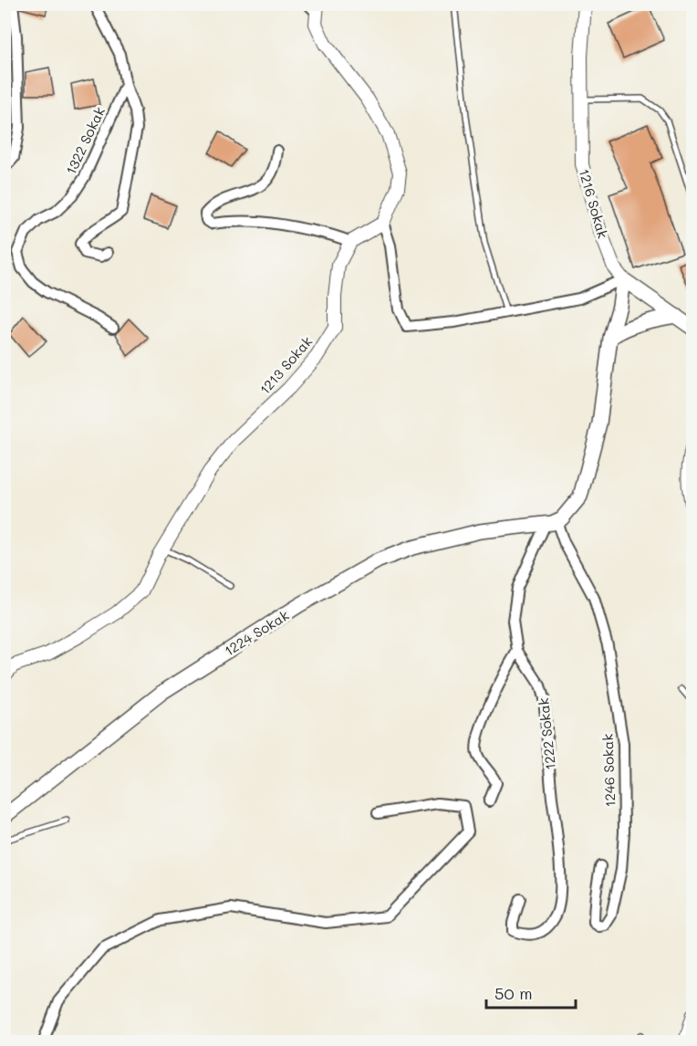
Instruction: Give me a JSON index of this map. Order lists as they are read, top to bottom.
{
  "streets": {
    "main road": ["1216 Sokak", "1224 Sokak", "1222 Sokak"],
    "street": ["1322 Sokak", "1213 Sokak", "1246 Sokak"]
  },
  "crossings": [
    ["1216 Sokak", "1222 Sokak"],
    ["1224 Sokak", "1222 Sokak"],
    ["1224 Sokak", "1246 Sokak"],
    ["1222 Sokak", "1246 Sokak"]
  ],
  "scale_bar": "50 m"
}
